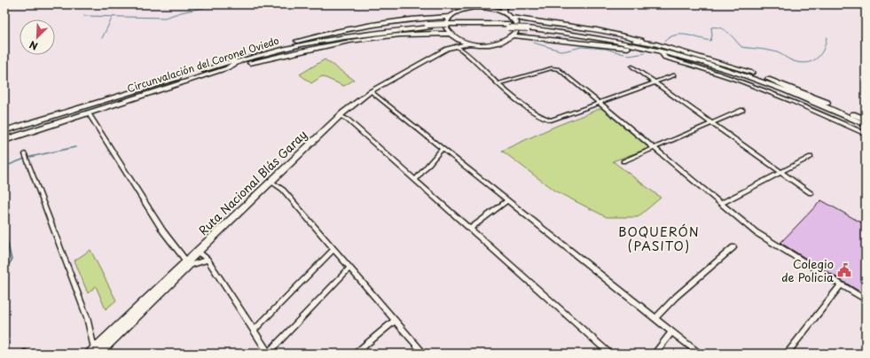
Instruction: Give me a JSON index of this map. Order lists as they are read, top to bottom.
{
  "streets": {
    "highway": ["Circunvalación del Coronel Oviedo", "Ruta Nacional Blás Garay"]
  },
  "districts": ["BOQUERÓN (PASITO)"],
  "places": {
    "public building": ["Colegio de Policia"]
  },
  "north": "bottom left"
}
